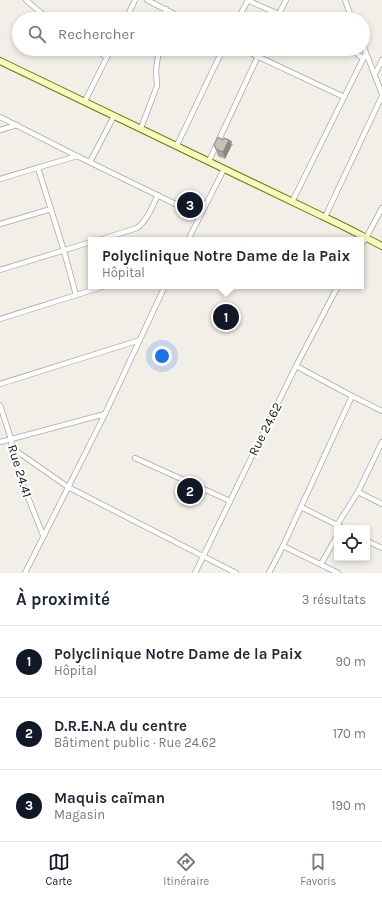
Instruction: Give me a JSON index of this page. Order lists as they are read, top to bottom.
{
  "streets": {
    "street": ["Rue 24.62", "Rue 24.41"]
  },
  "page": {
    "search": "Rechercher",
    "pins": ["3", "1", "2"],
    "popup": ["Polyclinique Notre Dame de la Paix", "Hôpital"],
    "heading": ["À proximité", "3 résultats"],
    "list": [
      {
        "mark": "1",
        "name": "Polyclinique Notre Dame de la Paix",
        "note": "Hôpital",
        "value": "90 m"
      },
      {
        "mark": "2",
        "name": "D.R.E.N.A du centre",
        "note": "Bâtiment public · Rue 24.62",
        "value": "170 m"
      },
      {
        "mark": "3",
        "name": "Maquis caïman",
        "note": "Magasin",
        "value": "190 m"
      }
    ],
    "nav": ["Carte", "Itinéraire", "Favoris"]
  }
}
